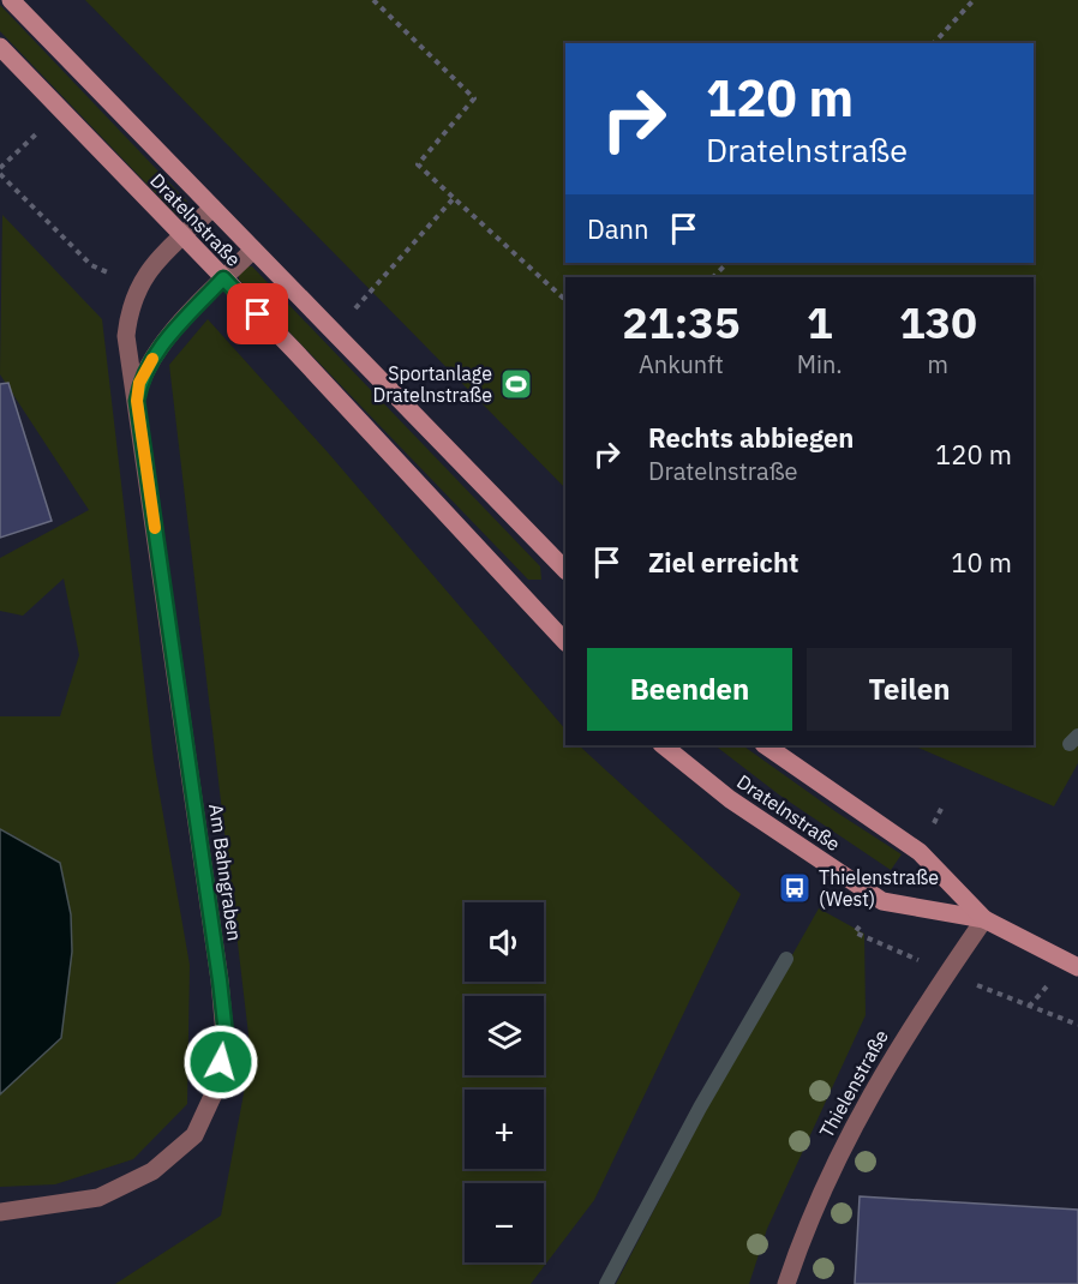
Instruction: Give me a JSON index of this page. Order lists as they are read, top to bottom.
{
  "streets": {
    "main road": ["Dratelnstraße"],
    "street": ["Am Bahngraben", "Thielenstraße"]
  },
  "crossings": [
    ["Dratelnstraße", "Am Bahngraben"],
    ["Dratelnstraße", "Thielenstraße"]
  ],
  "places": {
    "sports": ["Sportanlage Dratelnstraße"],
    "bus stop": ["Thielenstraße (West)"]
  },
  "page": {
    "turn": ["120 m", "Dratelnstraße"],
    "then": "Dann",
    "eta": [
      "21:35",
      "Ankunft",
      "1",
      "Min.",
      "130",
      "m"
    ],
    "list": [
      {
        "name": "Rechts abbiegen",
        "note": "Dratelnstraße",
        "value": "120 m"
      },
      {
        "name": "Ziel erreicht",
        "value": "10 m"
      }
    ],
    "buttons": ["Beenden", "Teilen"],
    "map_buttons": ["+", "−"]
  }
}
